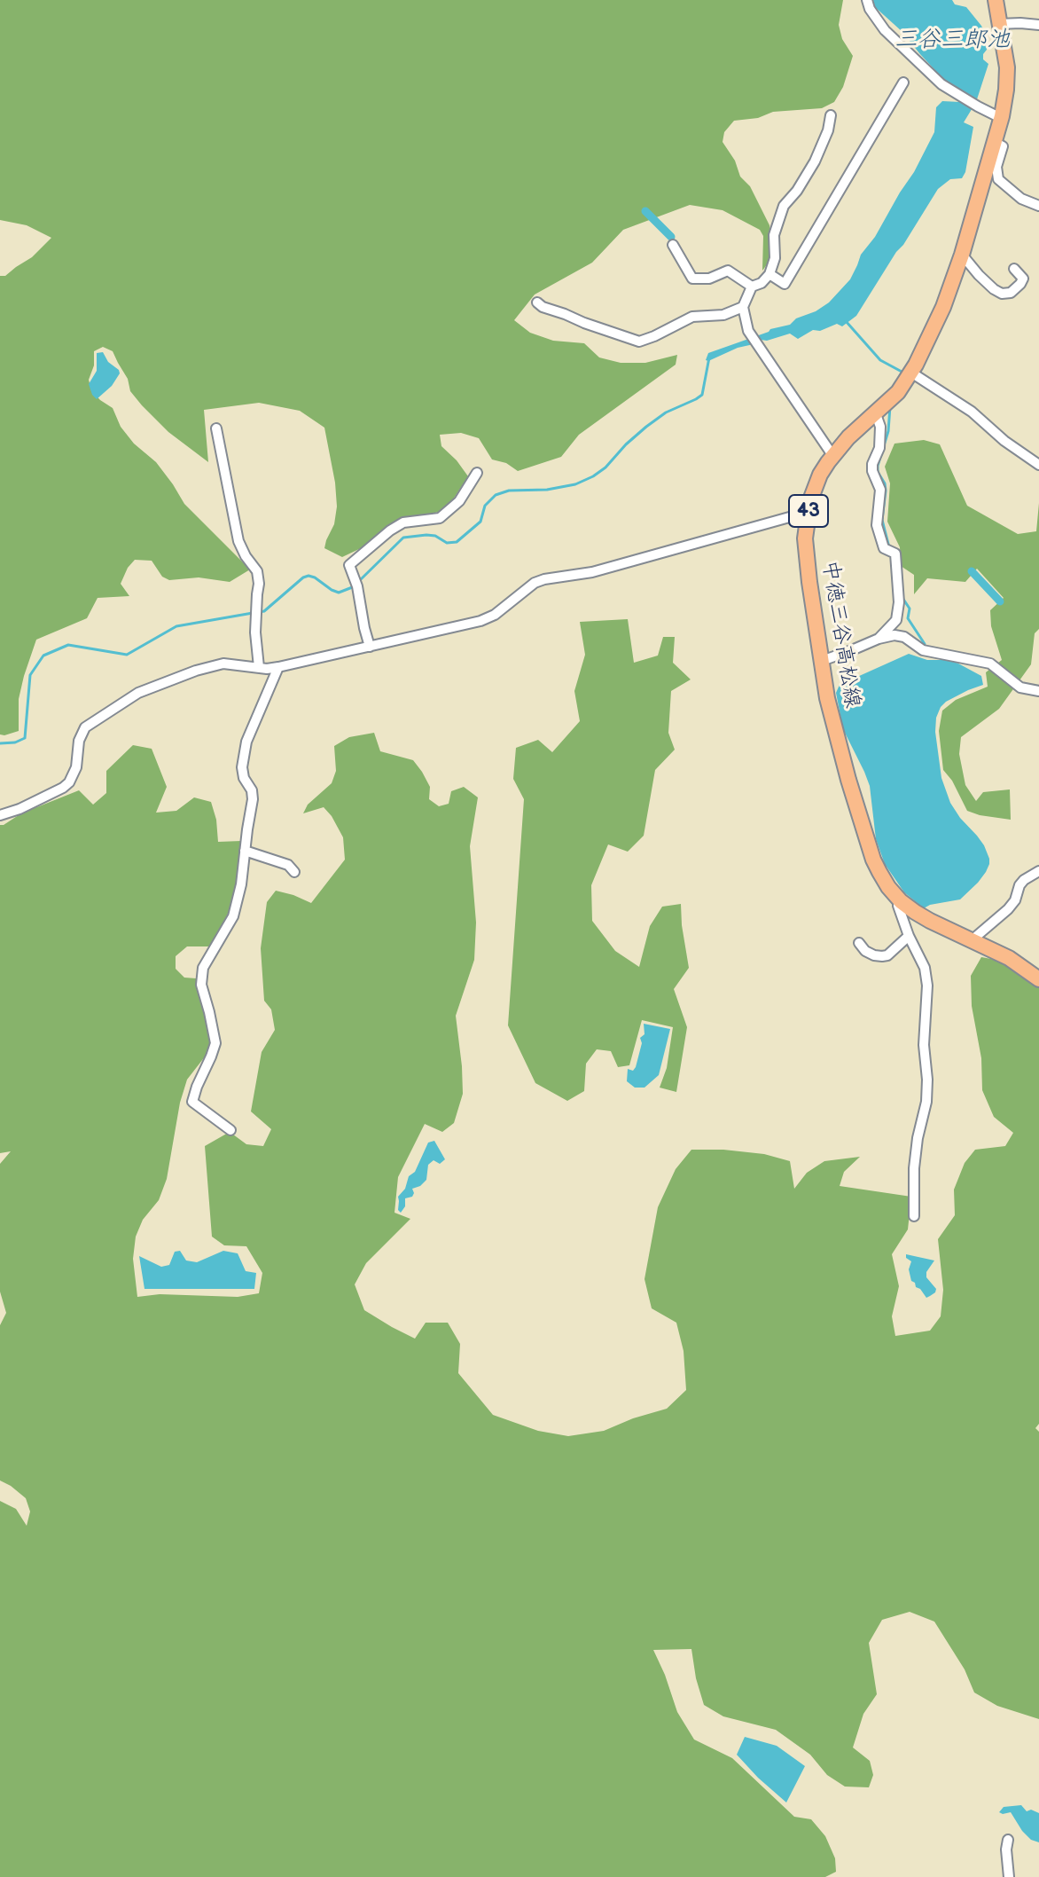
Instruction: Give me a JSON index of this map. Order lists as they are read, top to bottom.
{
  "streets": {
    "main road": ["43", "中徳三谷高松線"]
  },
  "water": ["三谷三郎池"]
}
